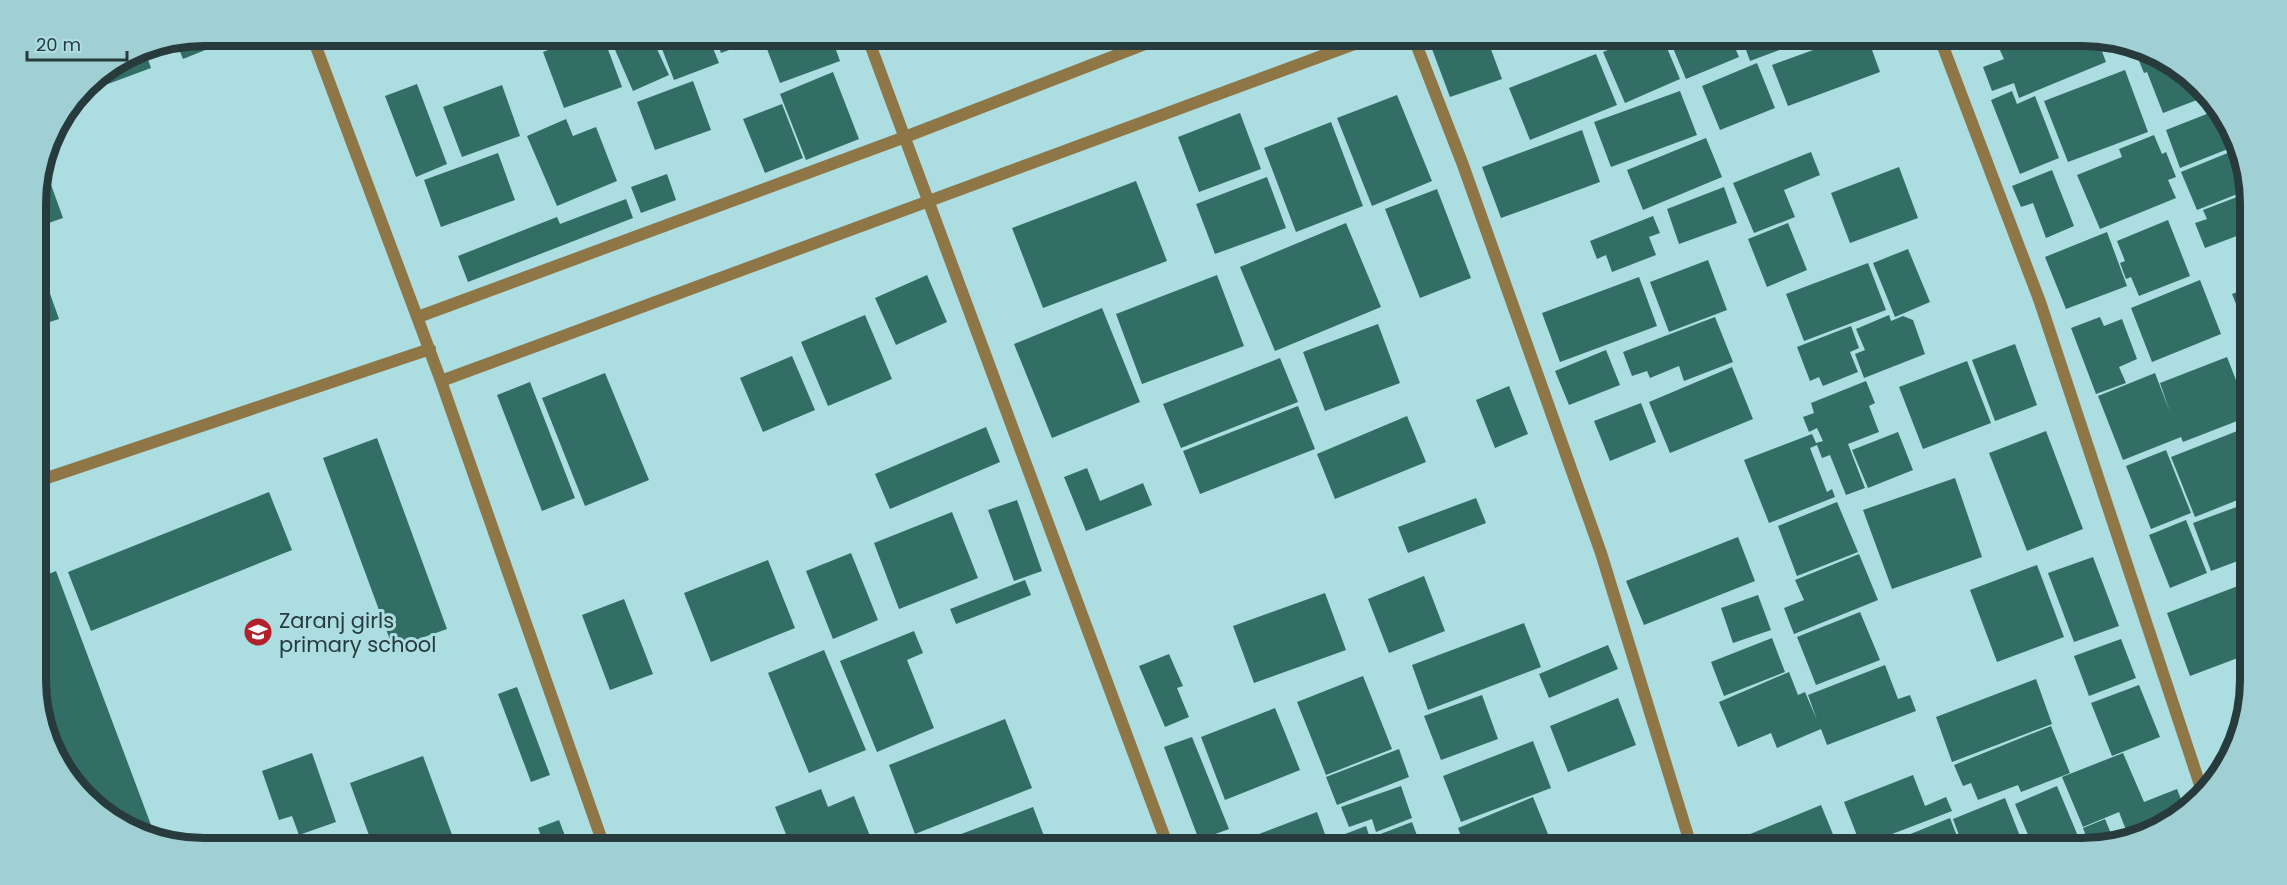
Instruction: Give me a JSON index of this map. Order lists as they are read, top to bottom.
{
  "places": {
    "school or university": ["Zaranj girls primary school"]
  },
  "scale_bar": "20 m"
}
